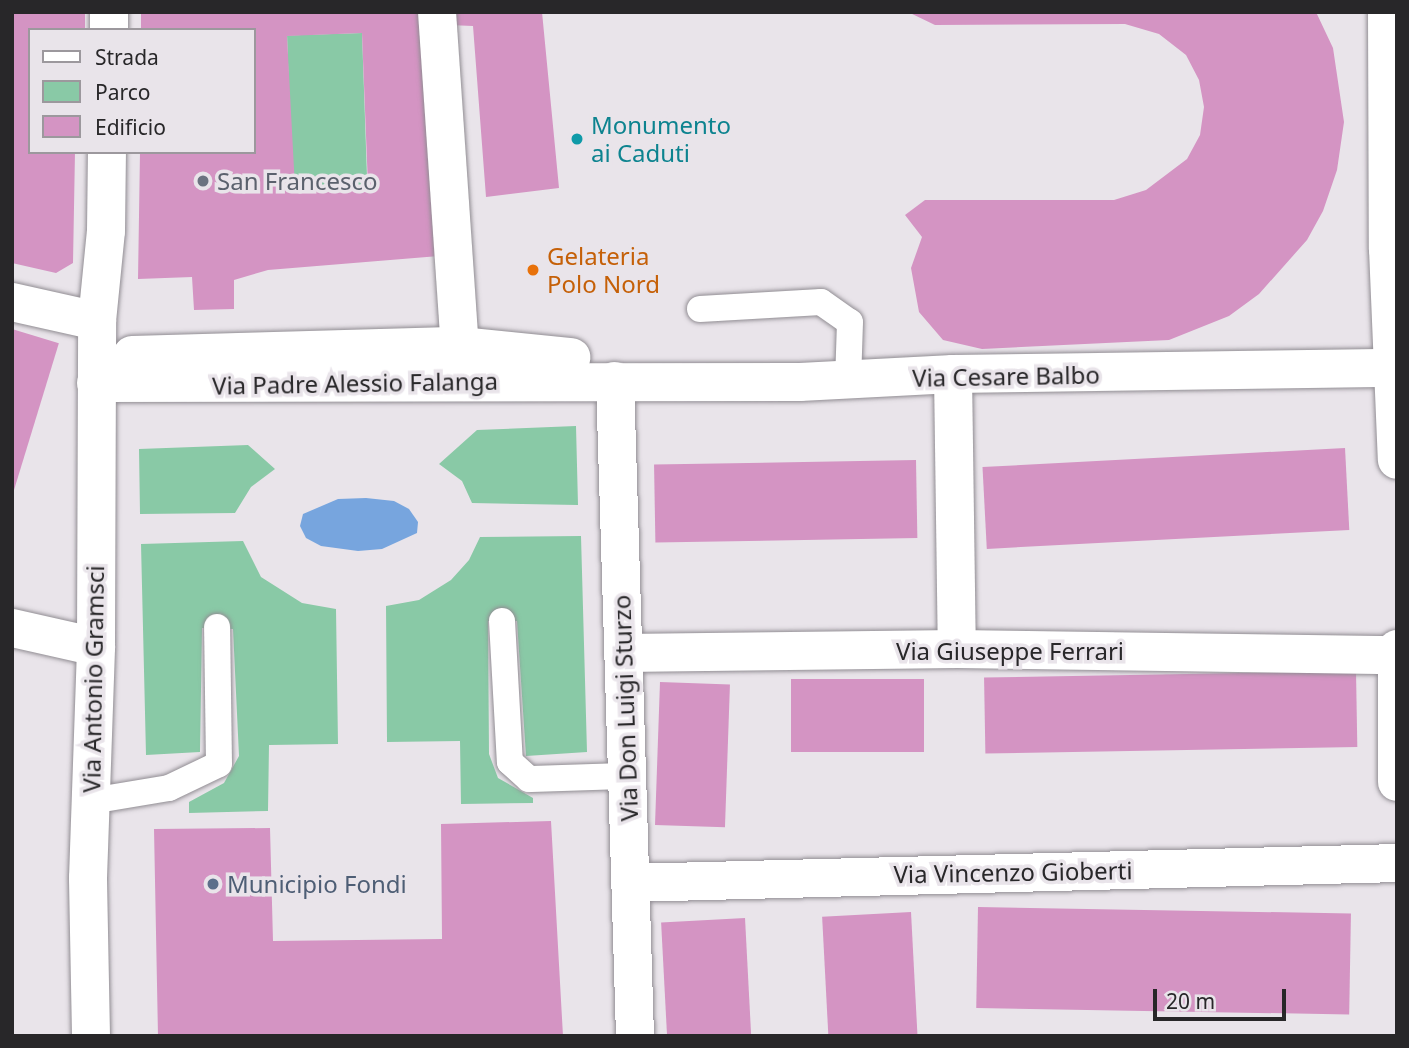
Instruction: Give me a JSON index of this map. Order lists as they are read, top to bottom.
{
  "streets": {
    "street": [
      "Via Cesare Balbo",
      "Via Padre Alessio Falanga",
      "Via Giuseppe Ferrari",
      "Via Antonio Gramsci",
      "Via Don Luigi Sturzo",
      "Via Vincenzo Gioberti"
    ]
  },
  "crossings": [
    ["Via Cesare Balbo", "Via Padre Alessio Falanga"],
    ["Via Cesare Balbo", "Via Don Luigi Sturzo"],
    ["Via Padre Alessio Falanga", "Via Antonio Gramsci"],
    ["Via Padre Alessio Falanga", "Via Don Luigi Sturzo"],
    ["Via Giuseppe Ferrari", "Via Don Luigi Sturzo"],
    ["Via Don Luigi Sturzo", "Via Vincenzo Gioberti"]
  ],
  "places": [
    "Monumento ai Caduti",
    "San Francesco",
    "Gelateria Polo Nord",
    "Municipio Fondi"
  ],
  "legend": ["Strada", "Parco", "Edificio"],
  "scale_bar": "20 m"
}
